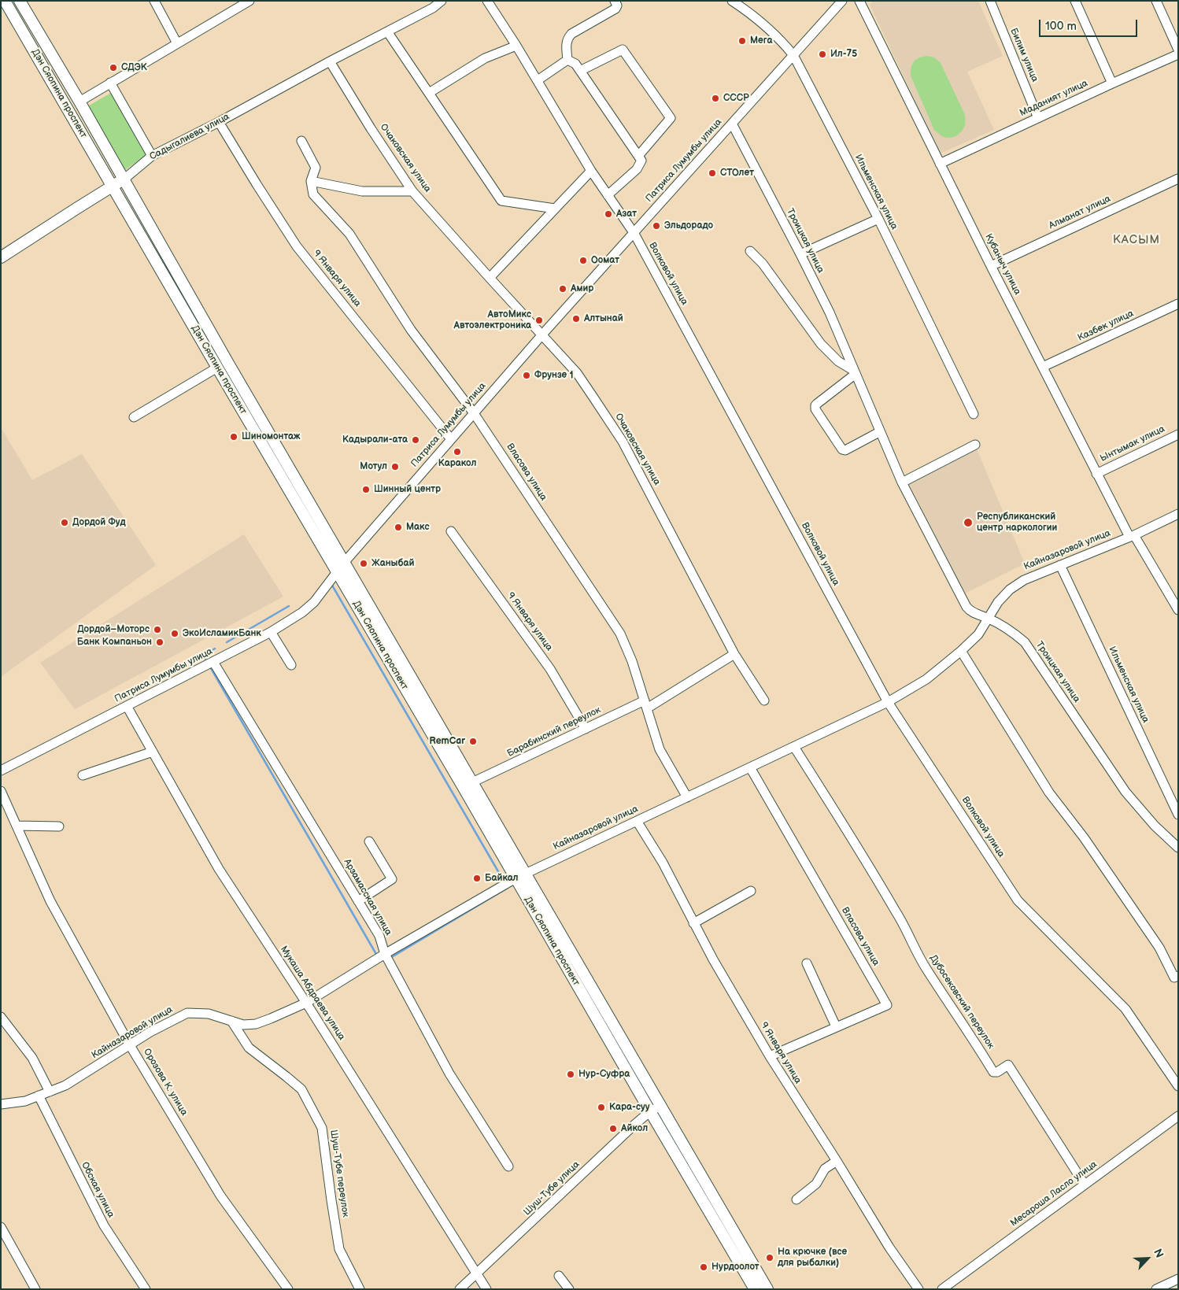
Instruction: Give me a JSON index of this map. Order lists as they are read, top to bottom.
{
  "streets": {
    "main road": ["Дэн Сяопина проспект", "Садыгалиева улица"],
    "street": [
      "Билим улица",
      "Маданият улица",
      "Очаковская улица",
      "Патриса Лумумбы улица",
      "Ильменская улица",
      "Алманат улица",
      "Троицкая улица",
      "Кубаныч улица",
      "Волковой улица",
      "9 Января улица",
      "Казбек улица",
      "Ынтымак улица",
      "Власова улица",
      "Кайназаровой улица",
      "Барабинский переулок",
      "Арзамасская улица",
      "Мукаша Абдраева улица",
      "Дубосековский переулок",
      "Орозова К. улица",
      "Шуш-Тубе переулок",
      "Шуш-Тубе улица",
      "Обская улица",
      "Месароша Ласло улица"
    ]
  },
  "crossings": [
    ["Билим улица", "Маданият улица"],
    ["Дэн Сяопина проспект", "Садыгалиева улица"],
    ["Дэн Сяопина проспект", "Патриса Лумумбы улица"],
    ["Дэн Сяопина проспект", "Кайназаровой улица"],
    ["Дэн Сяопина проспект", "Барабинский переулок"],
    ["Дэн Сяопина проспект", "Шуш-Тубе улица"],
    ["Маданият улица", "Кубаныч улица"],
    ["Садыгалиева улица", "Очаковская улица"],
    ["Садыгалиева улица", "9 Января улица"],
    ["Очаковская улица", "Патриса Лумумбы улица"],
    ["Патриса Лумумбы улица", "Ильменская улица"],
    ["Патриса Лумумбы улица", "Троицкая улица"],
    ["Патриса Лумумбы улица", "Волковой улица"],
    ["Патриса Лумумбы улица", "9 Января улица"],
    ["Патриса Лумумбы улица", "Власова улица"],
    ["Патриса Лумумбы улица", "Арзамасская улица"],
    ["Патриса Лумумбы улица", "Мукаша Абдраева улица"],
    ["Ильменская улица", "Кайназаровой улица"],
    ["Алманат улица", "Кубаныч улица"],
    ["Троицкая улица", "Кайназаровой улица"],
    ["Кубаныч улица", "Казбек улица"],
    ["Кубаныч улица", "Ынтымак улица"],
    ["Кубаныч улица", "Кайназаровой улица"],
    ["Волковой улица", "Кайназаровой улица"],
    ["9 Января улица", "Власова улица"],
    ["9 Января улица", "Кайназаровой улица"],
    ["9 Января улица", "Барабинский переулок"],
    ["Власова улица", "Кайназаровой улица"],
    ["Власова улица", "Барабинский переулок"],
    ["Кайназаровой улица", "Арзамасская улица"],
    ["Кайназаровой улица", "Мукаша Абдраева улица"],
    ["Кайназаровой улица", "Дубосековский переулок"],
    ["Кайназаровой улица", "Орозова К. улица"],
    ["Кайназаровой улица", "Шуш-Тубе переулок"],
    ["Кайназаровой улица", "Обская улица"],
    ["Мукаша Абдраева улица", "Шуш-Тубе улица"],
    ["Дубосековский переулок", "Месароша Ласло улица"]
  ],
  "districts": ["КАСЫМ"],
  "places": [
    "Мега",
    "Ил-75",
    "СДЭК",
    "СССР",
    "СТОлет",
    "Азат",
    "Эльдорадо",
    "Оомат",
    "Амир",
    "Алтынай",
    "АвтоМикс Автоэлектроника",
    "Фрунзе 1",
    "Шиномонтаж",
    "Кадырали-ата",
    "Каракол",
    "Мотул",
    "Шинный центр",
    "Дордой Фуд",
    "Республиканский центр наркологии",
    "Макс",
    "Жаныбай",
    "Дордой–Моторс",
    "ЭкоИсламикБанк",
    "Банк Компаньон",
    "RemCar",
    "Байкал",
    "Нур-Суфра",
    "Кара-суу",
    "Айкол",
    "На крючке (все для рыбалки)",
    "Нурдоолот"
  ],
  "scale_bar": "100 m",
  "north": "top right"
}
